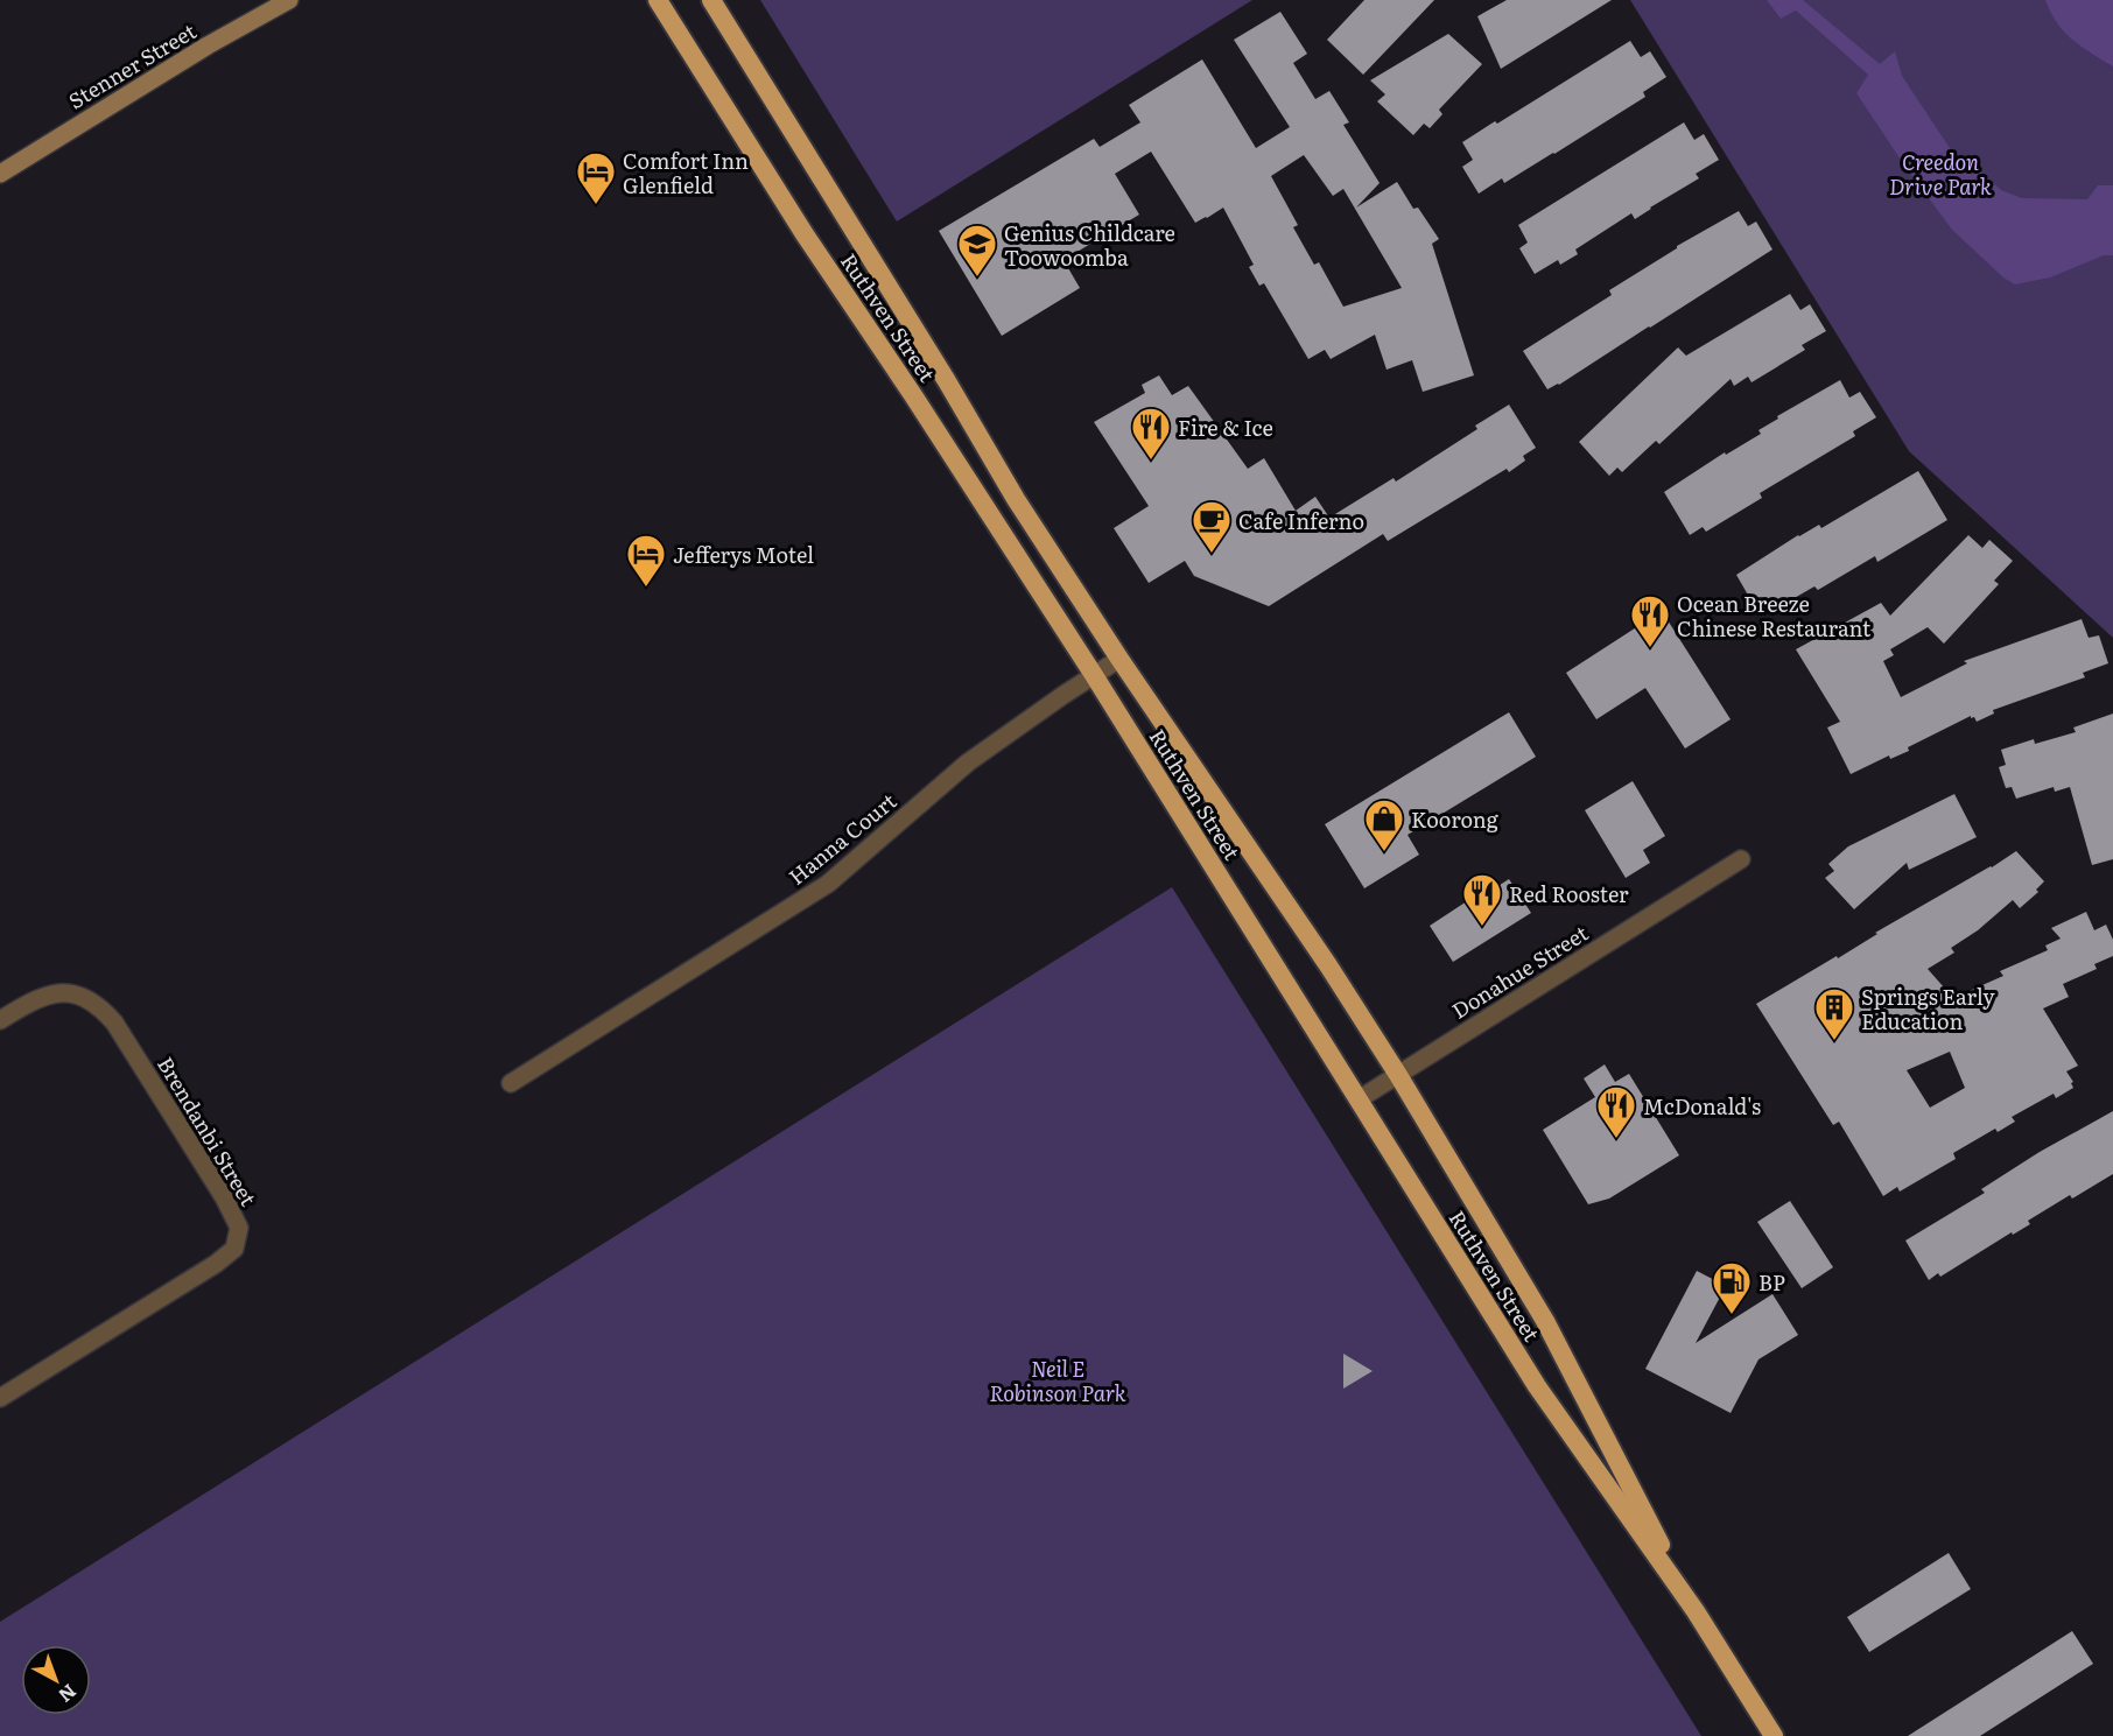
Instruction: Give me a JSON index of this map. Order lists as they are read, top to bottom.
{
  "streets": {
    "highway": ["Ruthven Street"],
    "main road": ["Stenner Street"],
    "street": ["Hanna Court", "Donahue Street", "Brendanbi Street"]
  },
  "crossings": [
    ["Ruthven Street", "Hanna Court"],
    ["Ruthven Street", "Donahue Street"]
  ],
  "parks": ["Creedon Drive Park", "Neil E Robinson Park"],
  "places": {
    "hotel": ["Comfort Inn Glenfield", "Jefferys Motel"],
    "school or university": ["Genius Childcare Toowoomba"],
    "restaurant": [
      "Fire & Ice",
      "Ocean Breeze Chinese Restaurant",
      "Red Rooster",
      "McDonald's"
    ],
    "cafe": ["Cafe Inferno"],
    "shop": ["Koorong"],
    "building": ["Springs Early Education"],
    "fuel station": ["BP"]
  },
  "north": "bottom right"
}
